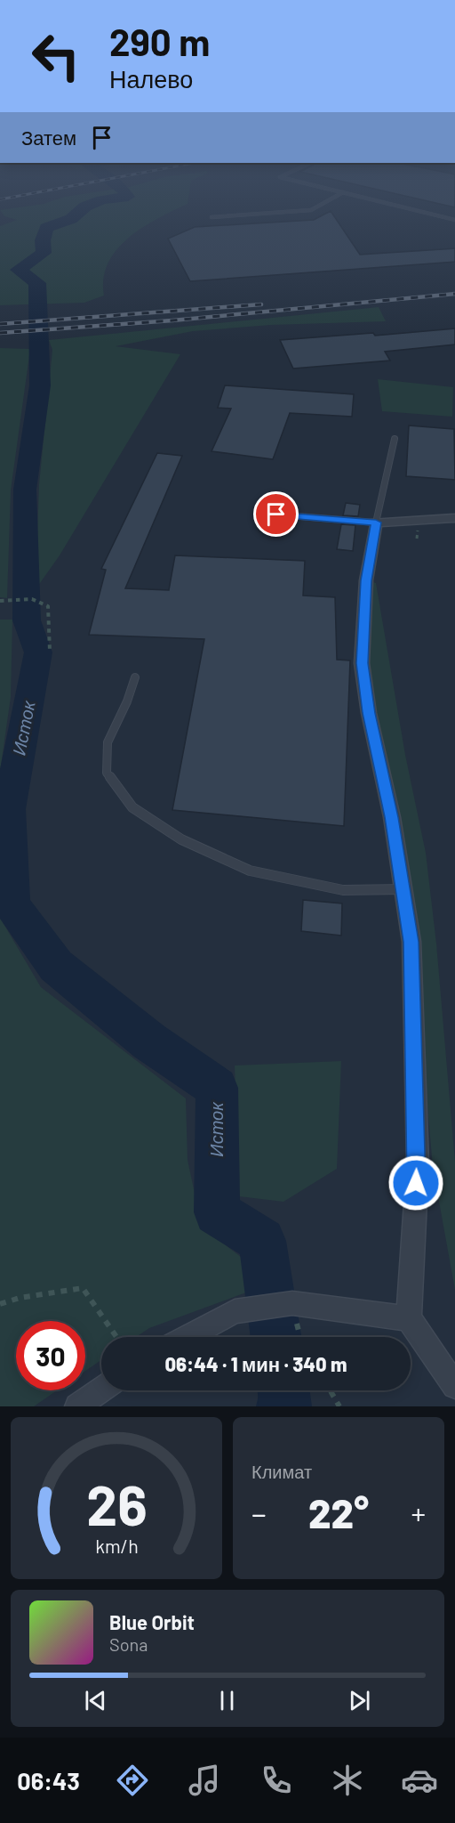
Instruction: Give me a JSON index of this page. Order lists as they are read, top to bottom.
{
  "water": ["Исток"],
  "page": {
    "turn": ["290 m", "Налево"],
    "then": "Затем",
    "limit": "30",
    "trip": "06:44 · 1 мин · 340 m",
    "tile": "Климат",
    "heat": ["−", "22°", "+"],
    "song": ["Blue Orbit", "Sona"],
    "tabs": "06:43",
    "gauge": ["26", "km/h"]
  }
}
